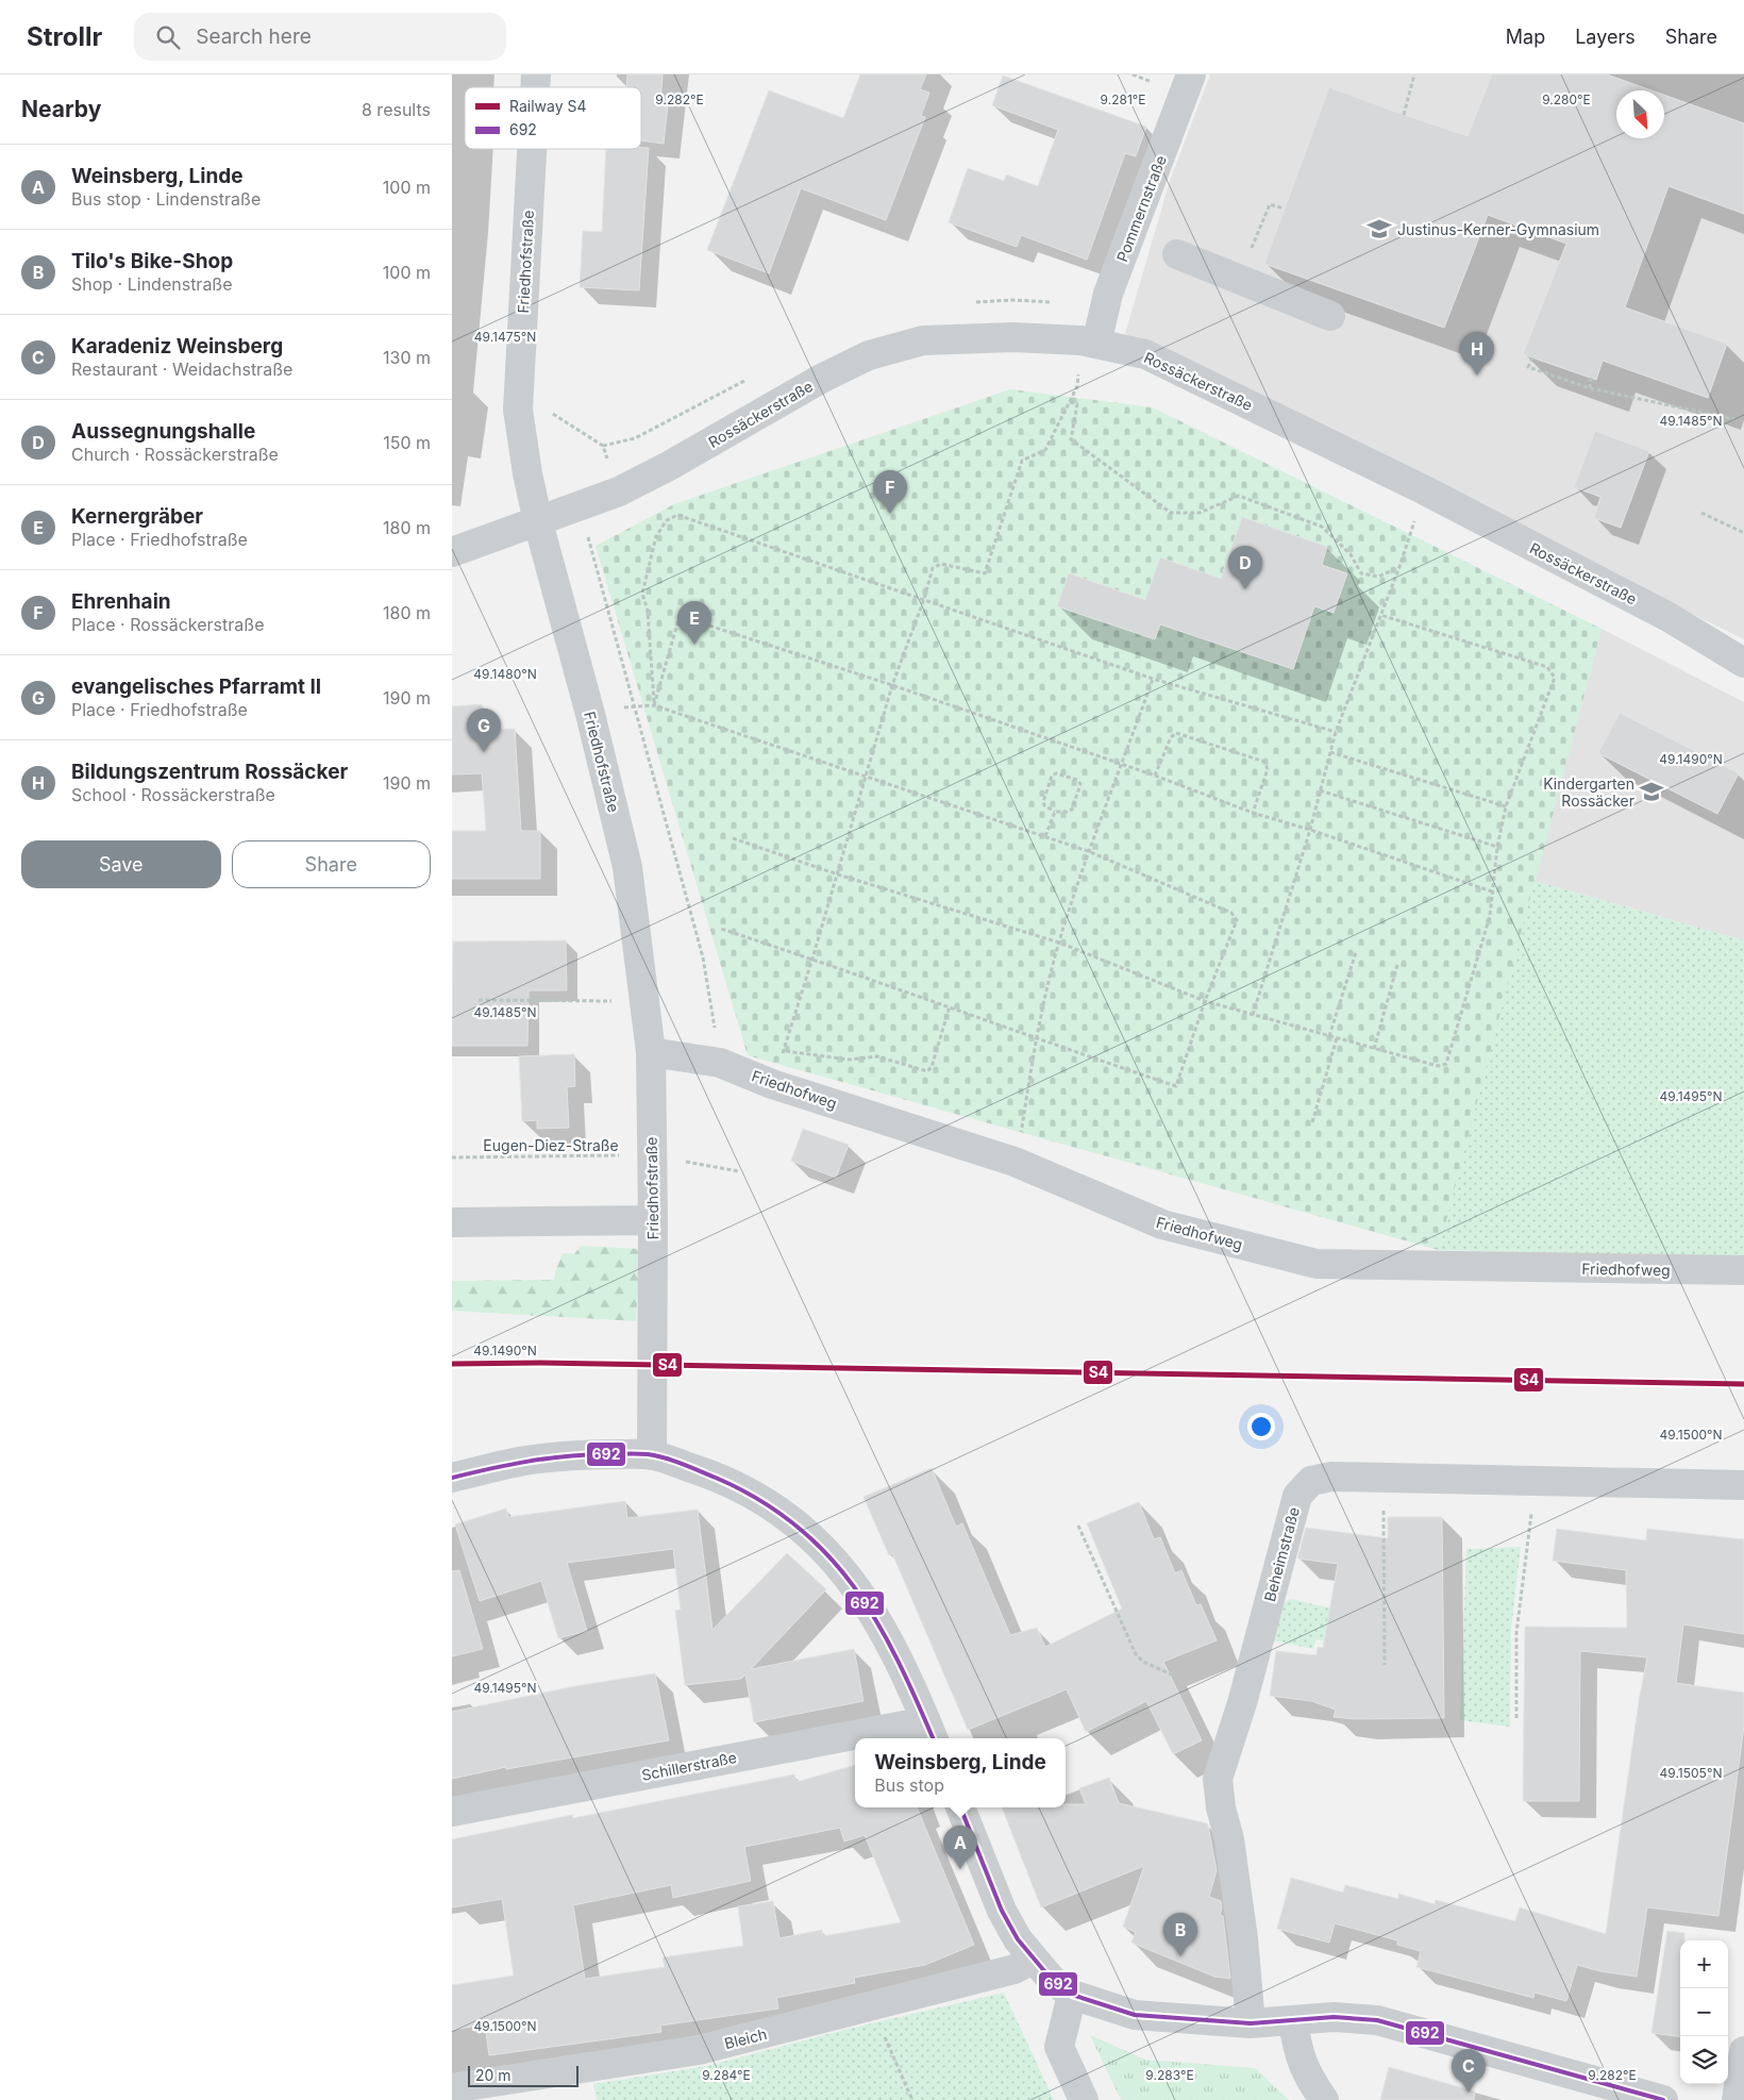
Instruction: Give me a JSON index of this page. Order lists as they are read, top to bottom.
{
  "streets": {
    "street": [
      "Pommernstraße",
      "Friedhofstraße",
      "Rossäckerstraße",
      "Friedhofweg",
      "Beheimstraße",
      "Schillerstraße",
      "Bleich"
    ],
    "path": ["Eugen-Diez-Straße"]
  },
  "crossings": [
    ["Pommernstraße", "Rossäckerstraße"],
    ["Friedhofstraße", "Rossäckerstraße"],
    ["Friedhofstraße", "Friedhofweg"],
    ["Friedhofstraße", "Eugen-Diez-Straße"]
  ],
  "places": {
    "school or university": ["Justinus-Kerner-Gymnasium", "Kindergarten Rossäcker"]
  },
  "lines": ["rail line S4", "transit line 692"],
  "legend": ["Railway S4", "692"],
  "scale_bar": "20 m",
  "north": "bottom right",
  "page": {
    "header": "Strollr",
    "search": "Search here",
    "nav": ["Map", "Layers", "Share"],
    "heading": ["Nearby", "8 results"],
    "list": [
      {
        "mark": "A",
        "name": "Weinsberg, Linde",
        "note": "Bus stop · Lindenstraße",
        "value": "100 m"
      },
      {
        "mark": "B",
        "name": "Tilo's Bike-Shop",
        "note": "Shop · Lindenstraße",
        "value": "100 m"
      },
      {
        "mark": "C",
        "name": "Karadeniz Weinsberg",
        "note": "Restaurant · Weidachstraße",
        "value": "130 m"
      },
      {
        "mark": "D",
        "name": "Aussegnungshalle",
        "note": "Church · Rossäckerstraße",
        "value": "150 m"
      },
      {
        "mark": "E",
        "name": "Kernergräber",
        "note": "Place · Friedhofstraße",
        "value": "180 m"
      },
      {
        "mark": "F",
        "name": "Ehrenhain",
        "note": "Place · Rossäckerstraße",
        "value": "180 m"
      },
      {
        "mark": "G",
        "name": "evangelisches Pfarramt II",
        "note": "Place · Friedhofstraße",
        "value": "190 m"
      },
      {
        "mark": "H",
        "name": "Bildungszentrum Rossäcker",
        "note": "School · Rossäckerstraße",
        "value": "190 m"
      }
    ],
    "pins": [
      "H",
      "F",
      "D",
      "E",
      "G",
      "A",
      "B",
      "C"
    ],
    "buttons": ["Save", "Share"],
    "popup": ["Weinsberg, Linde", "Bus stop"],
    "map_buttons": ["+", "−"],
    "scale": "20 m"
  },
  "coordinates": [
    "9.282°E",
    "9.281°E",
    "9.280°E",
    "49.1475°N",
    "49.1485°N",
    "49.1480°N",
    "49.1490°N",
    "49.1495°N",
    "49.1500°N",
    "49.1505°N",
    "9.284°E",
    "9.283°E"
  ]
}
